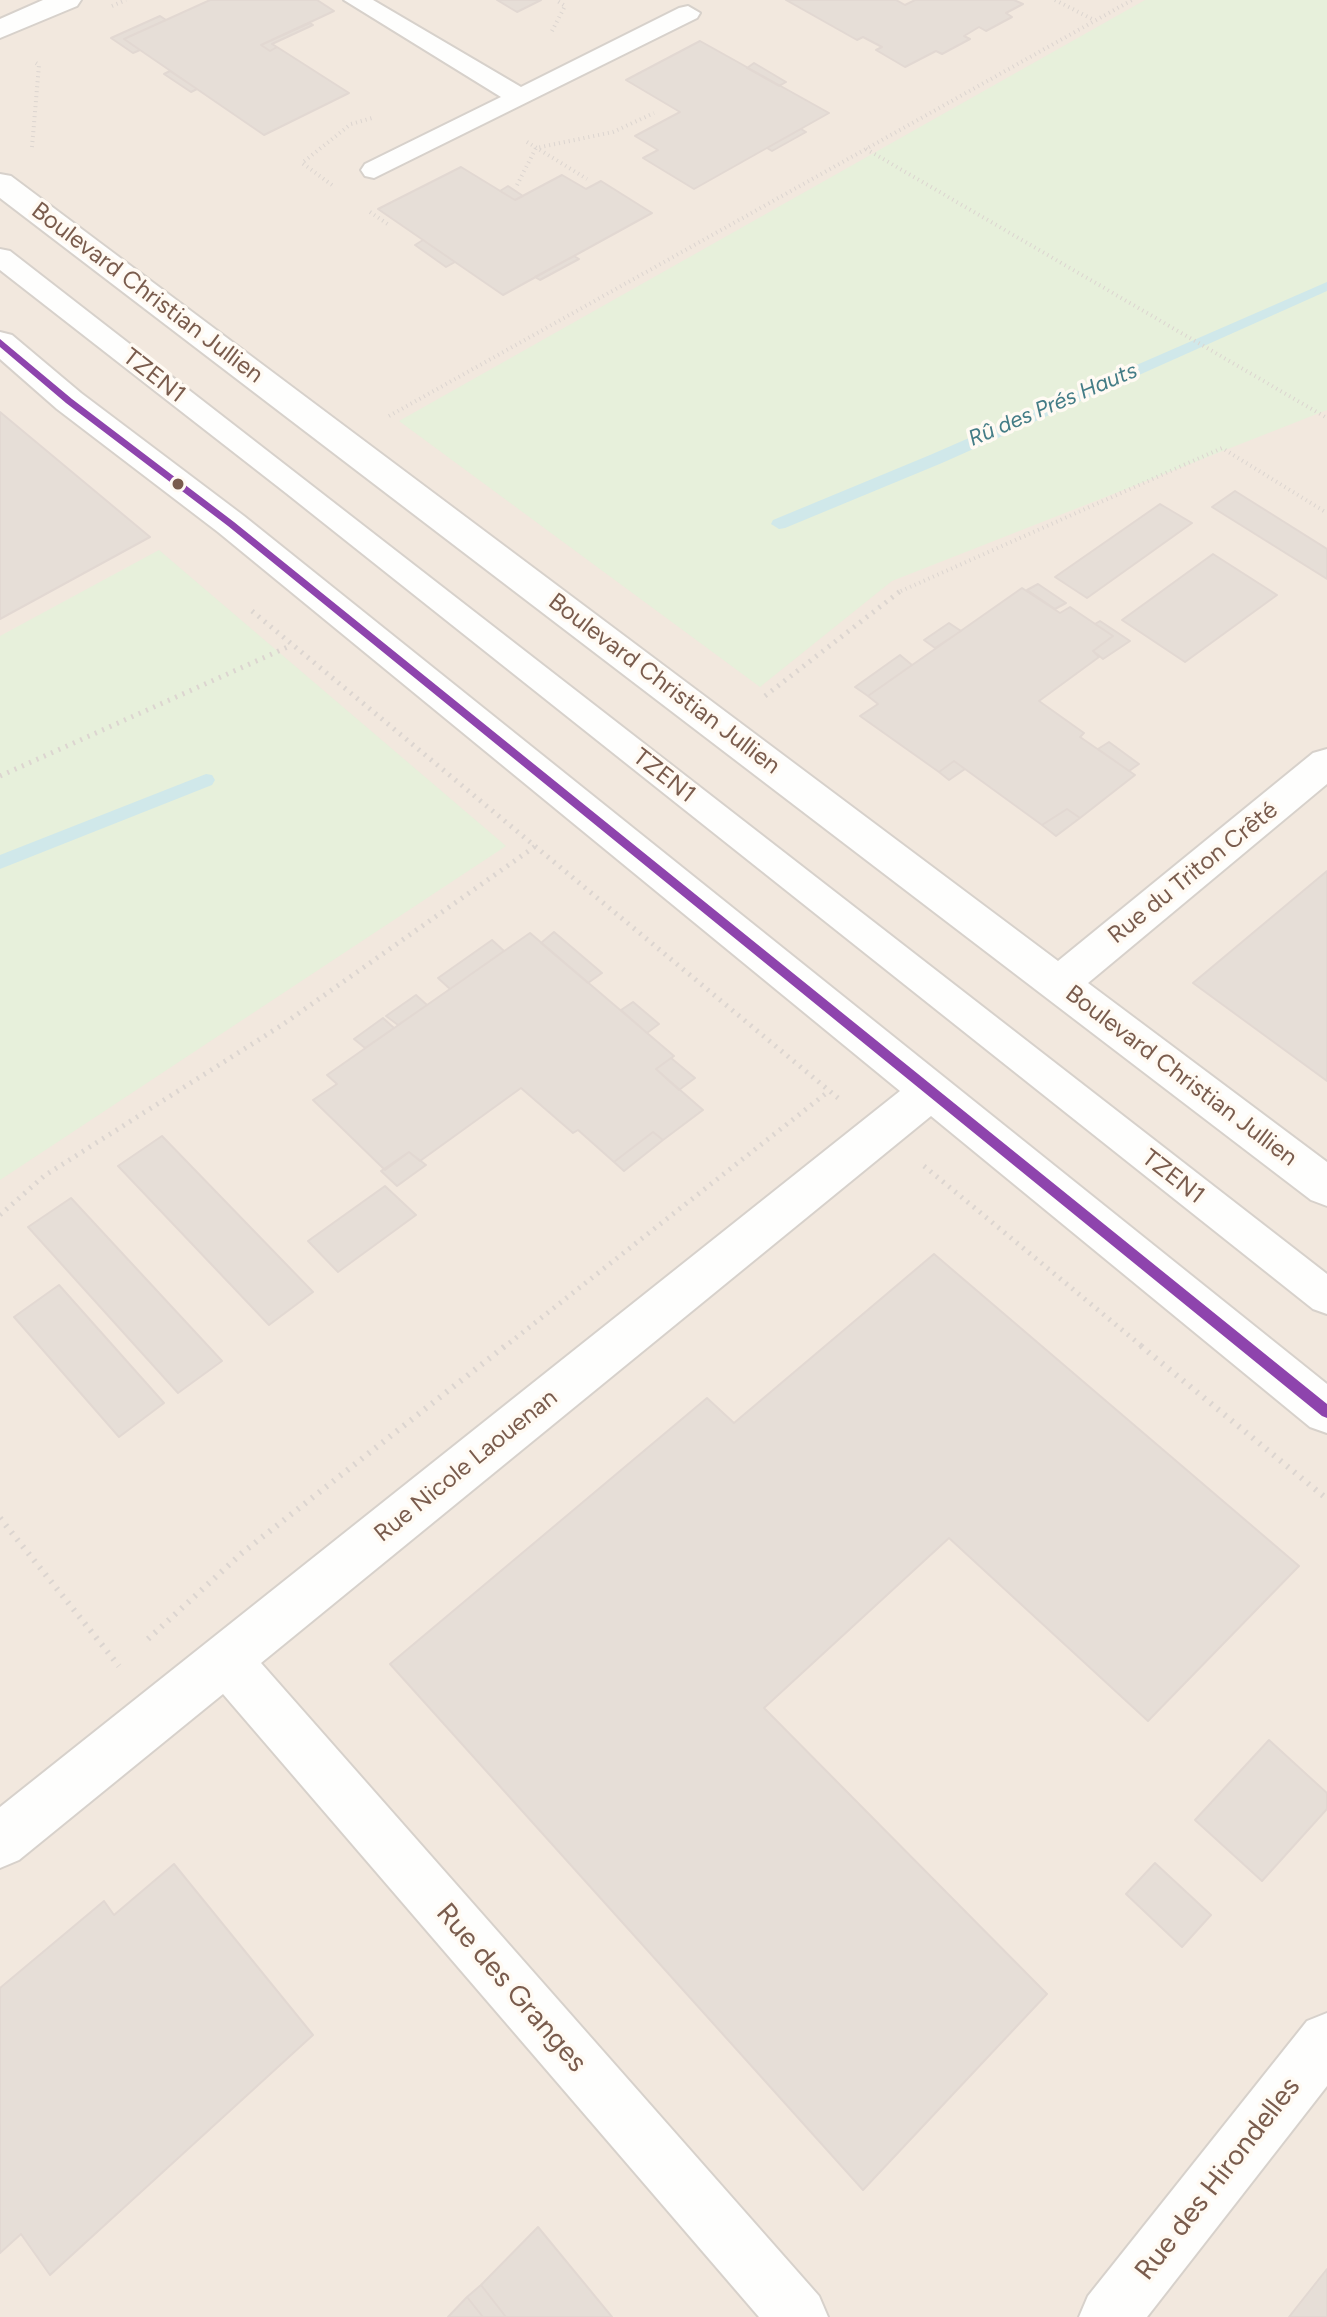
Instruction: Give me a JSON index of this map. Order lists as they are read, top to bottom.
{
  "streets": {
    "street": [
      "Boulevard Christian Jullien",
      "Rue du Triton Crêté",
      "Rue Nicole Laouenan",
      "Rue des Granges",
      "Rue des Hirondelles"
    ],
    "lane": ["TZEN1"]
  },
  "crossings": [
    ["Boulevard Christian Jullien", "Rue du Triton Crêté"],
    ["Rue Nicole Laouenan", "Rue des Granges"]
  ],
  "water": ["Rû des Prés Hauts"]
}
